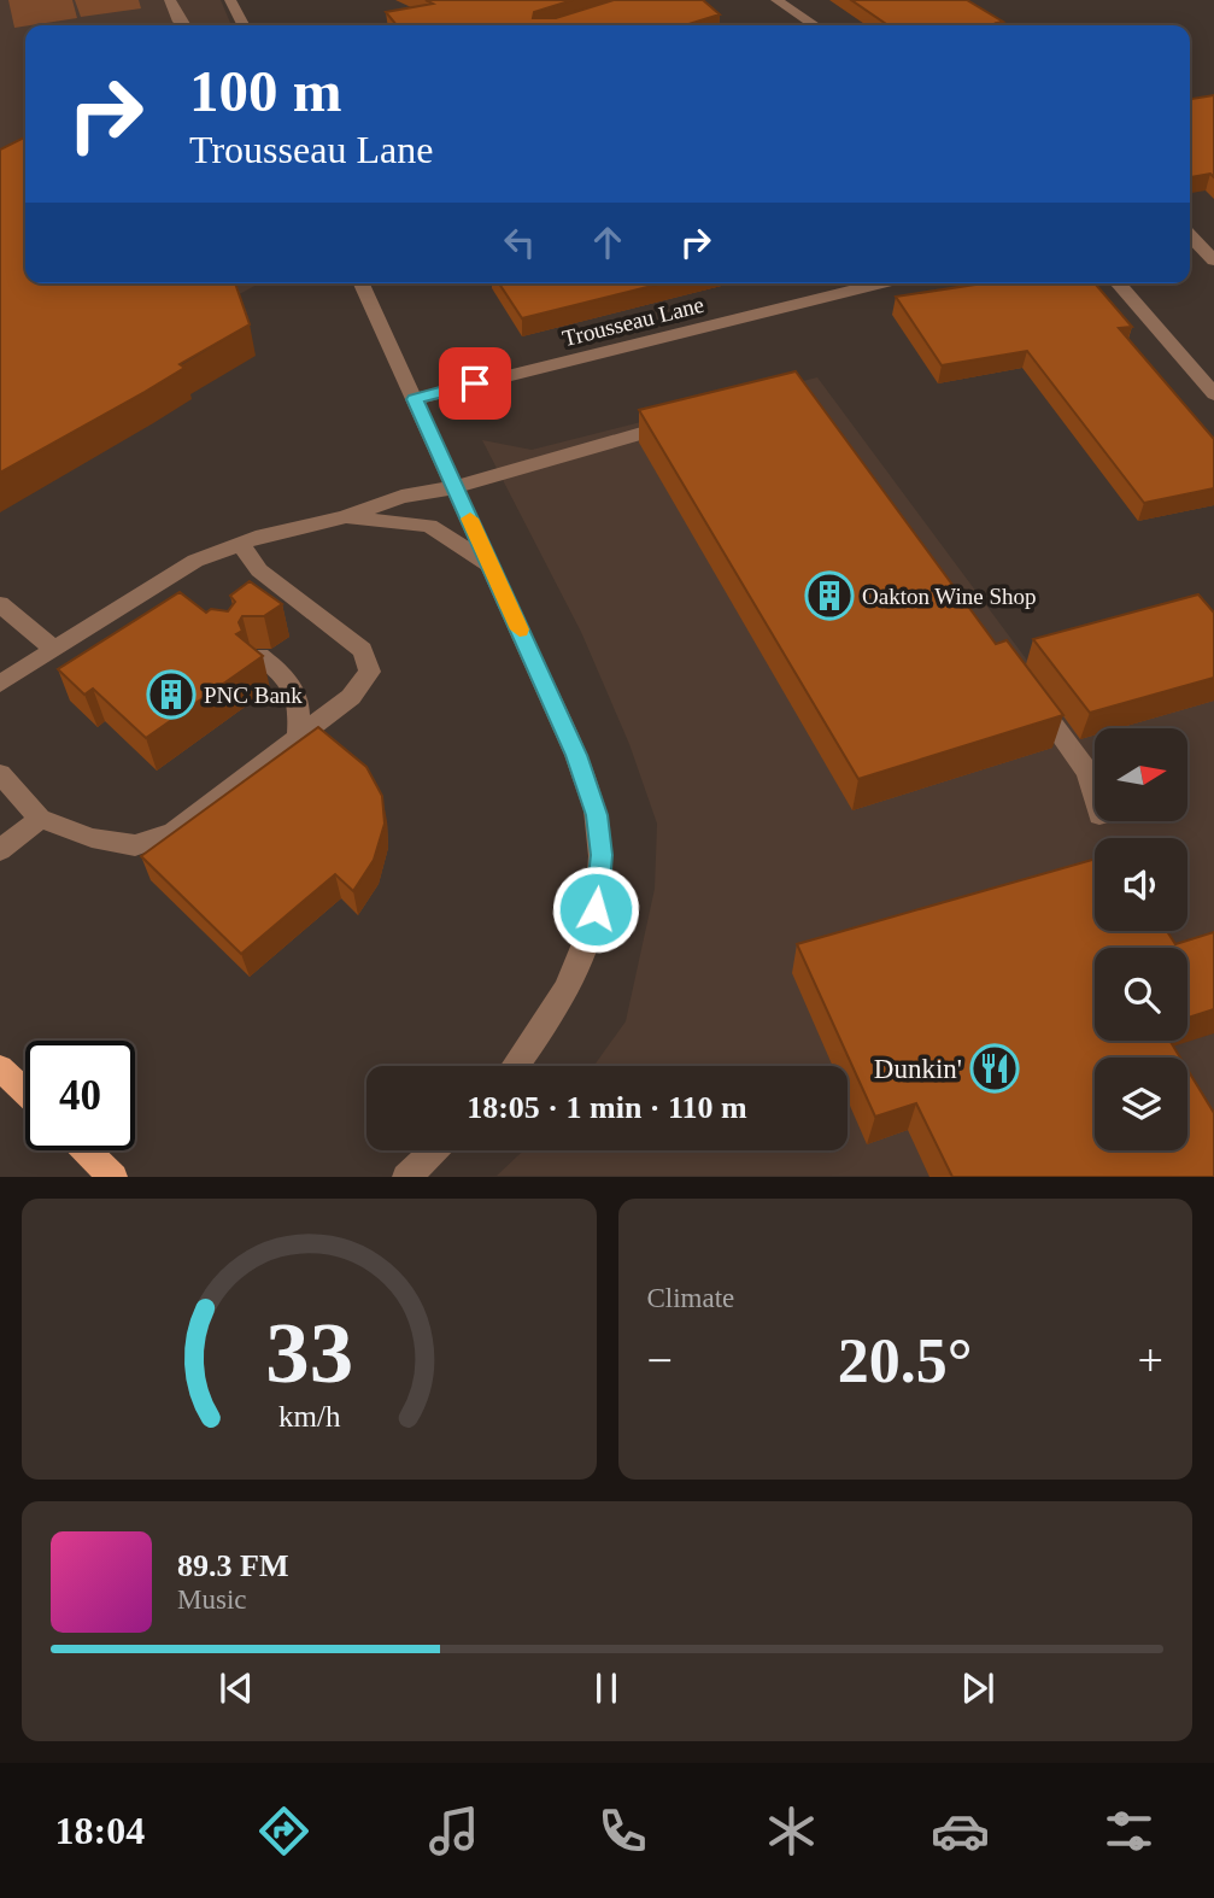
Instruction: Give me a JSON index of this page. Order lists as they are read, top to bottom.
{
  "streets": {
    "street": ["Trousseau Lane"]
  },
  "places": {
    "building": ["Oakton Wine Shop", "PNC Bank"],
    "restaurant": ["Dunkin'"]
  },
  "north": "right",
  "page": {
    "turn": ["100 m", "Trousseau Lane"],
    "limit": "40",
    "trip": "18:05 · 1 min · 110 m",
    "tile": "Climate",
    "heat": ["−", "20.5°", "+"],
    "song": ["89.3 FM", "Music"],
    "tabs": "18:04",
    "gauge": ["33", "km/h"]
  }
}
